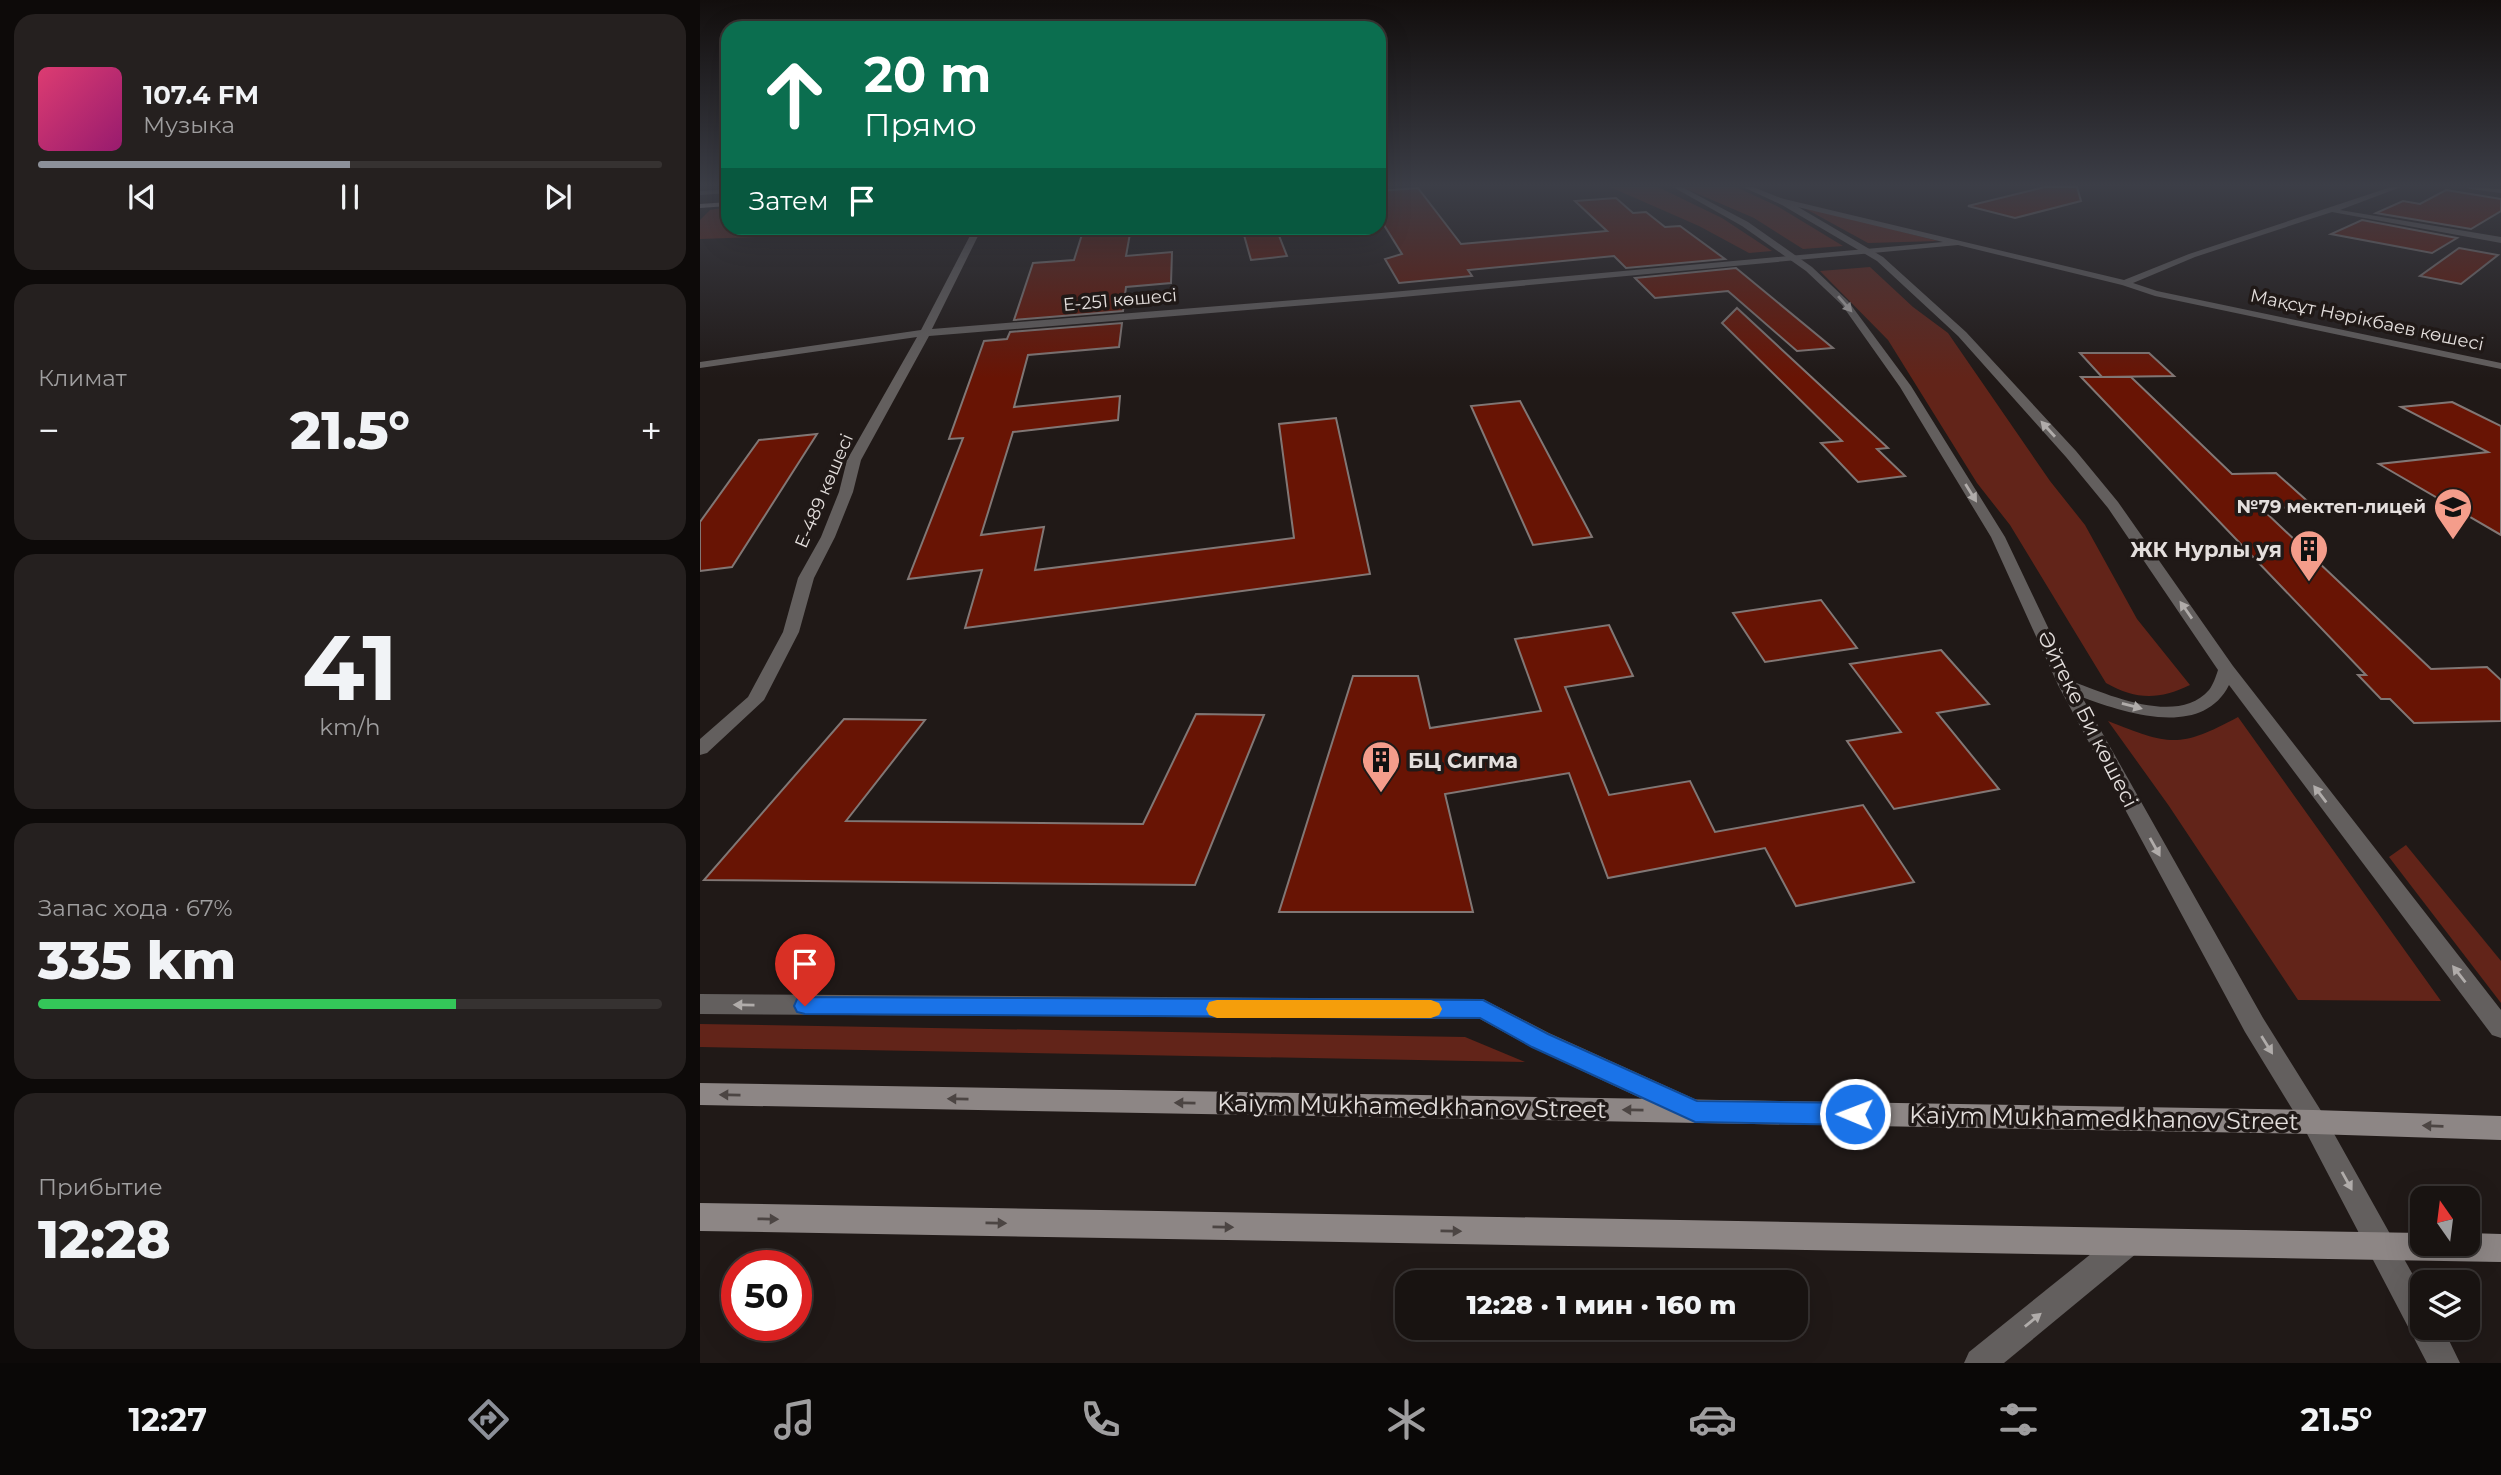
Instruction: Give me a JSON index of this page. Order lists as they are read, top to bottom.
{
  "streets": {
    "main road": ["Kaiym Mukhamedkhanov Street"],
    "street": [
      "Е-251 көшесі",
      "Мақсұт Нәрікбаев көшесі",
      "Е-489 көшесі",
      "Әйтеке Би көшесі"
    ]
  },
  "crossings": [
    ["Е-251 көшесі", "Е-489 көшесі"],
    ["Е-251 көшесі", "Әйтеке Би көшесі"],
    ["Әйтеке Би көшесі", "Kaiym Mukhamedkhanov Street"]
  ],
  "places": {
    "school or university": ["№79 мектеп-лицей"],
    "building": ["ЖК Нурлы уя", "БЦ Сигма"]
  },
  "north": "top",
  "page": {
    "turn": ["20 m", "Прямо"],
    "song": ["107.4 FM", "Музыка"],
    "then": "Затем",
    "tile": [
      "Климат",
      ["41", "km/h"],
      ["Запас хода · 67%", "335 km"],
      ["Прибытие", "12:28"]
    ],
    "heat": ["−", "21.5°", "+"],
    "limit": "50",
    "trip": "12:28 · 1 мин · 160 m",
    "tabs": ["12:27", "21.5°"]
  }
}
